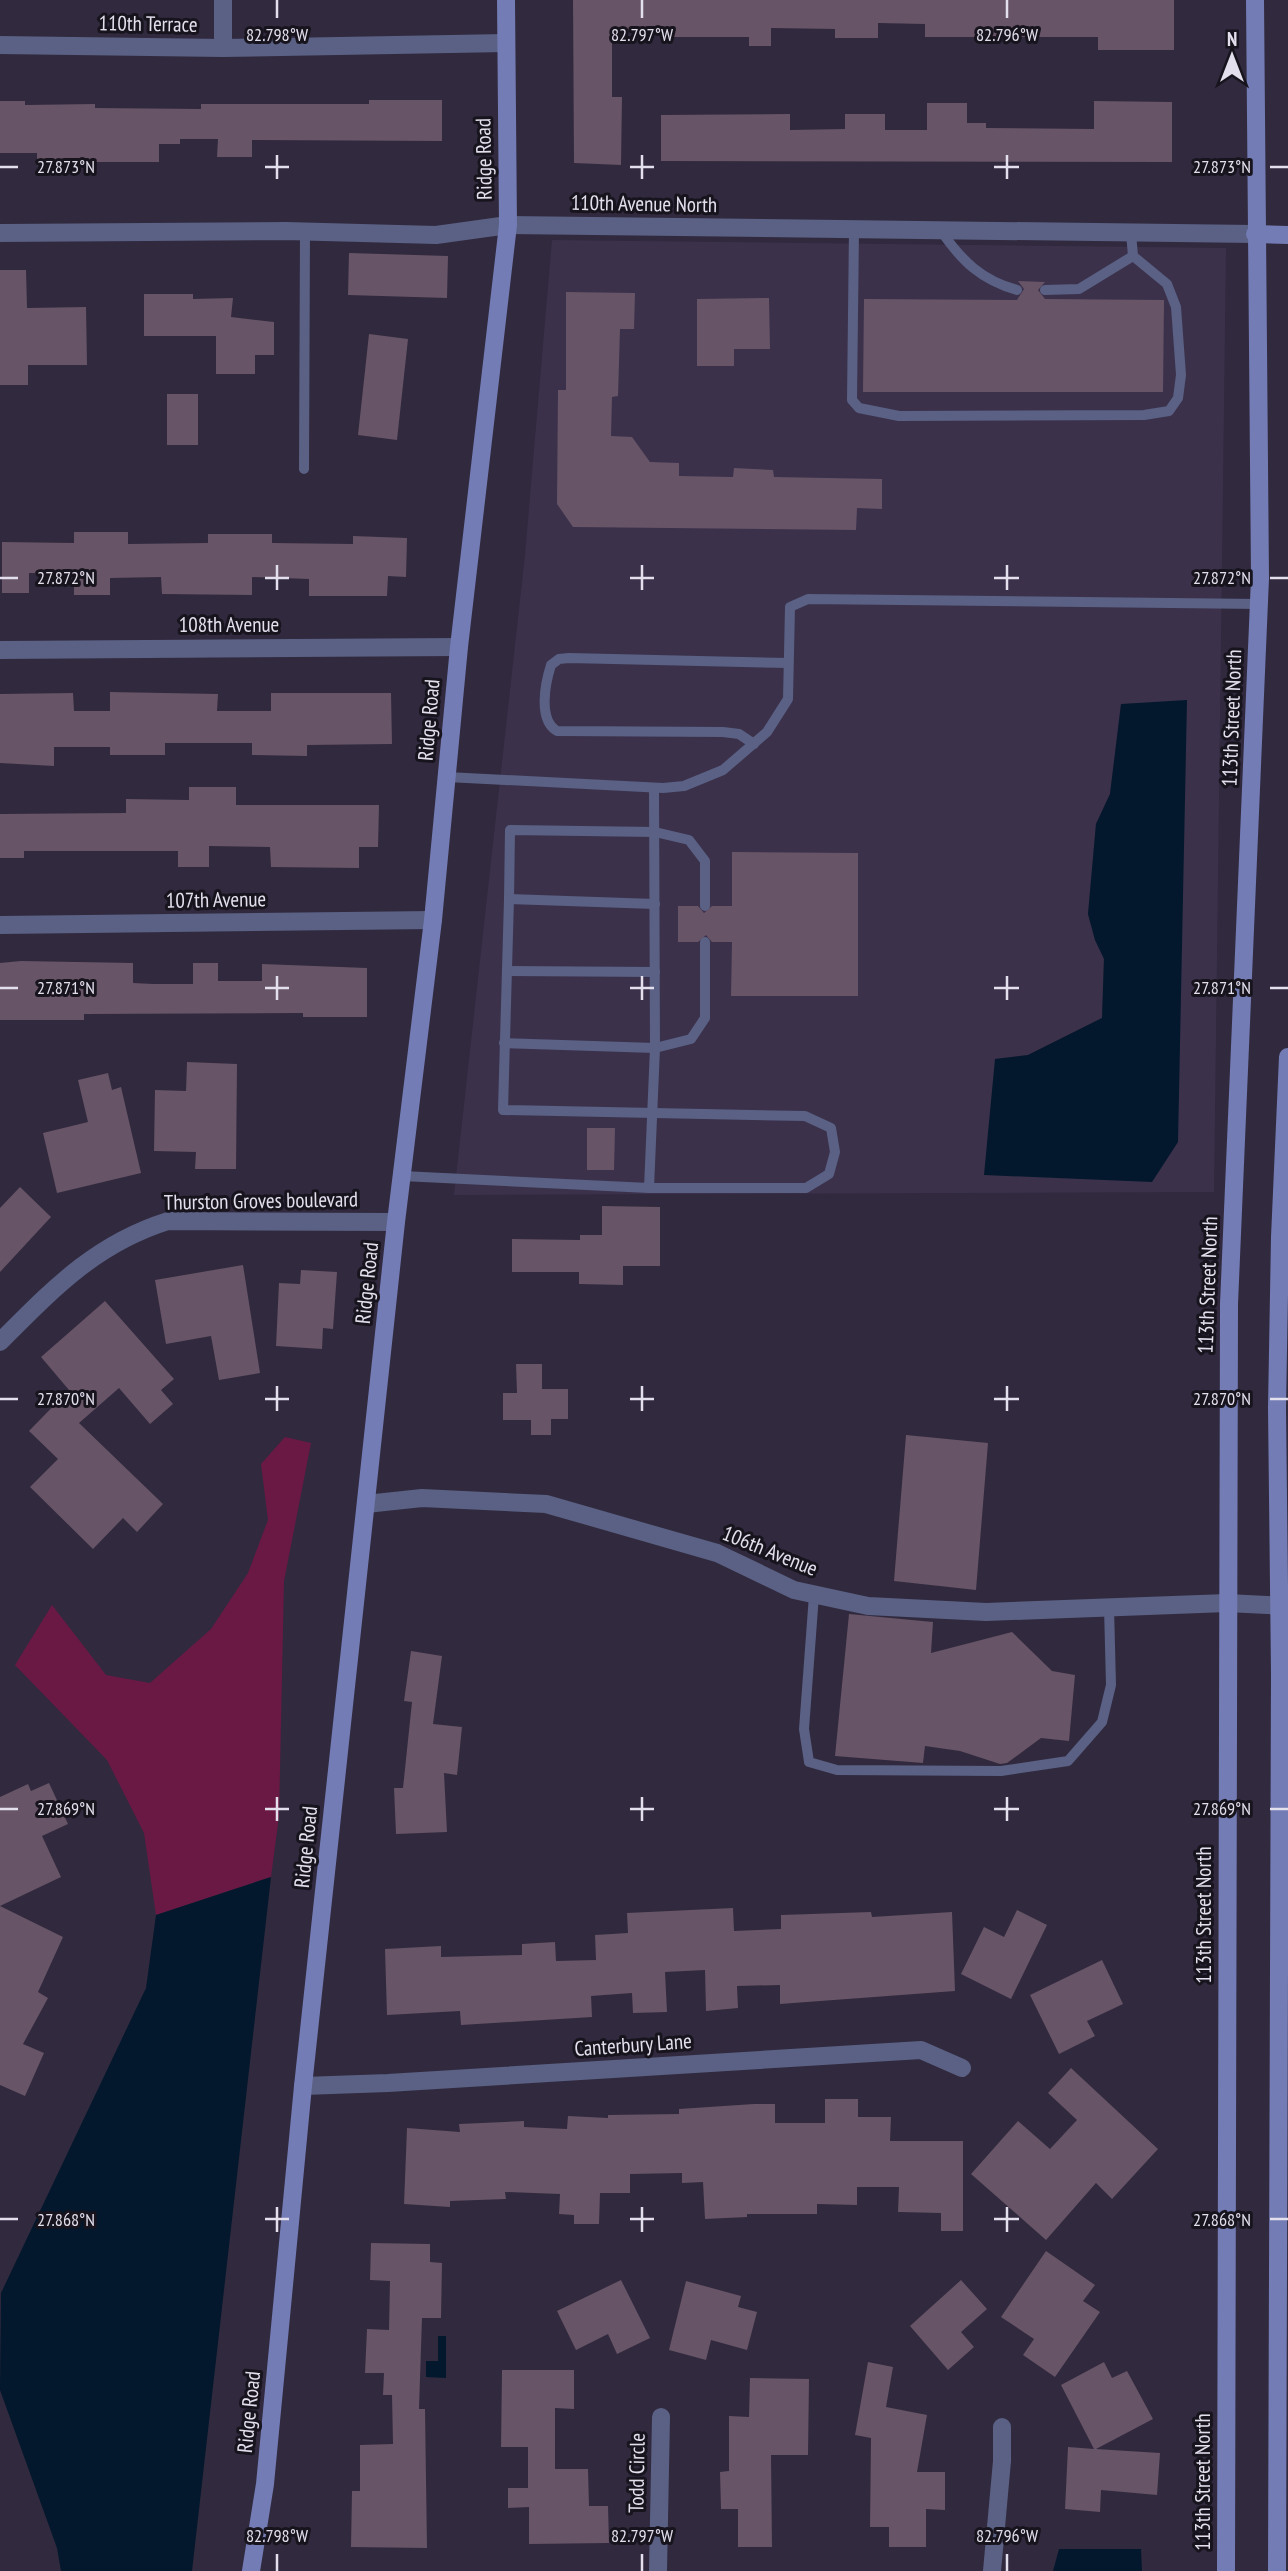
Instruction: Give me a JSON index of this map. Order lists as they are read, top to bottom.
{
  "streets": {
    "main road": ["Ridge Road", "110th Avenue North", "113th Street North"],
    "street": [
      "110th Terrace",
      "108th Avenue",
      "107th Avenue",
      "Thurston Groves boulevard",
      "106th Avenue",
      "Canterbury Lane",
      "Todd Circle"
    ]
  },
  "crossings": [
    ["110th Terrace", "Ridge Road"],
    ["Ridge Road", "110th Avenue North"],
    ["Ridge Road", "108th Avenue"],
    ["Ridge Road", "107th Avenue"],
    ["Ridge Road", "Thurston Groves boulevard"],
    ["Ridge Road", "106th Avenue"],
    ["Ridge Road", "Canterbury Lane"],
    ["110th Avenue North", "113th Street North"],
    ["113th Street North", "106th Avenue"]
  ],
  "north": "top",
  "coordinates": [
    "82.798°W",
    "82.797°W",
    "82.796°W",
    "27.873°N",
    "27.872°N",
    "27.871°N",
    "27.870°N",
    "27.869°N",
    "27.868°N"
  ]
}
